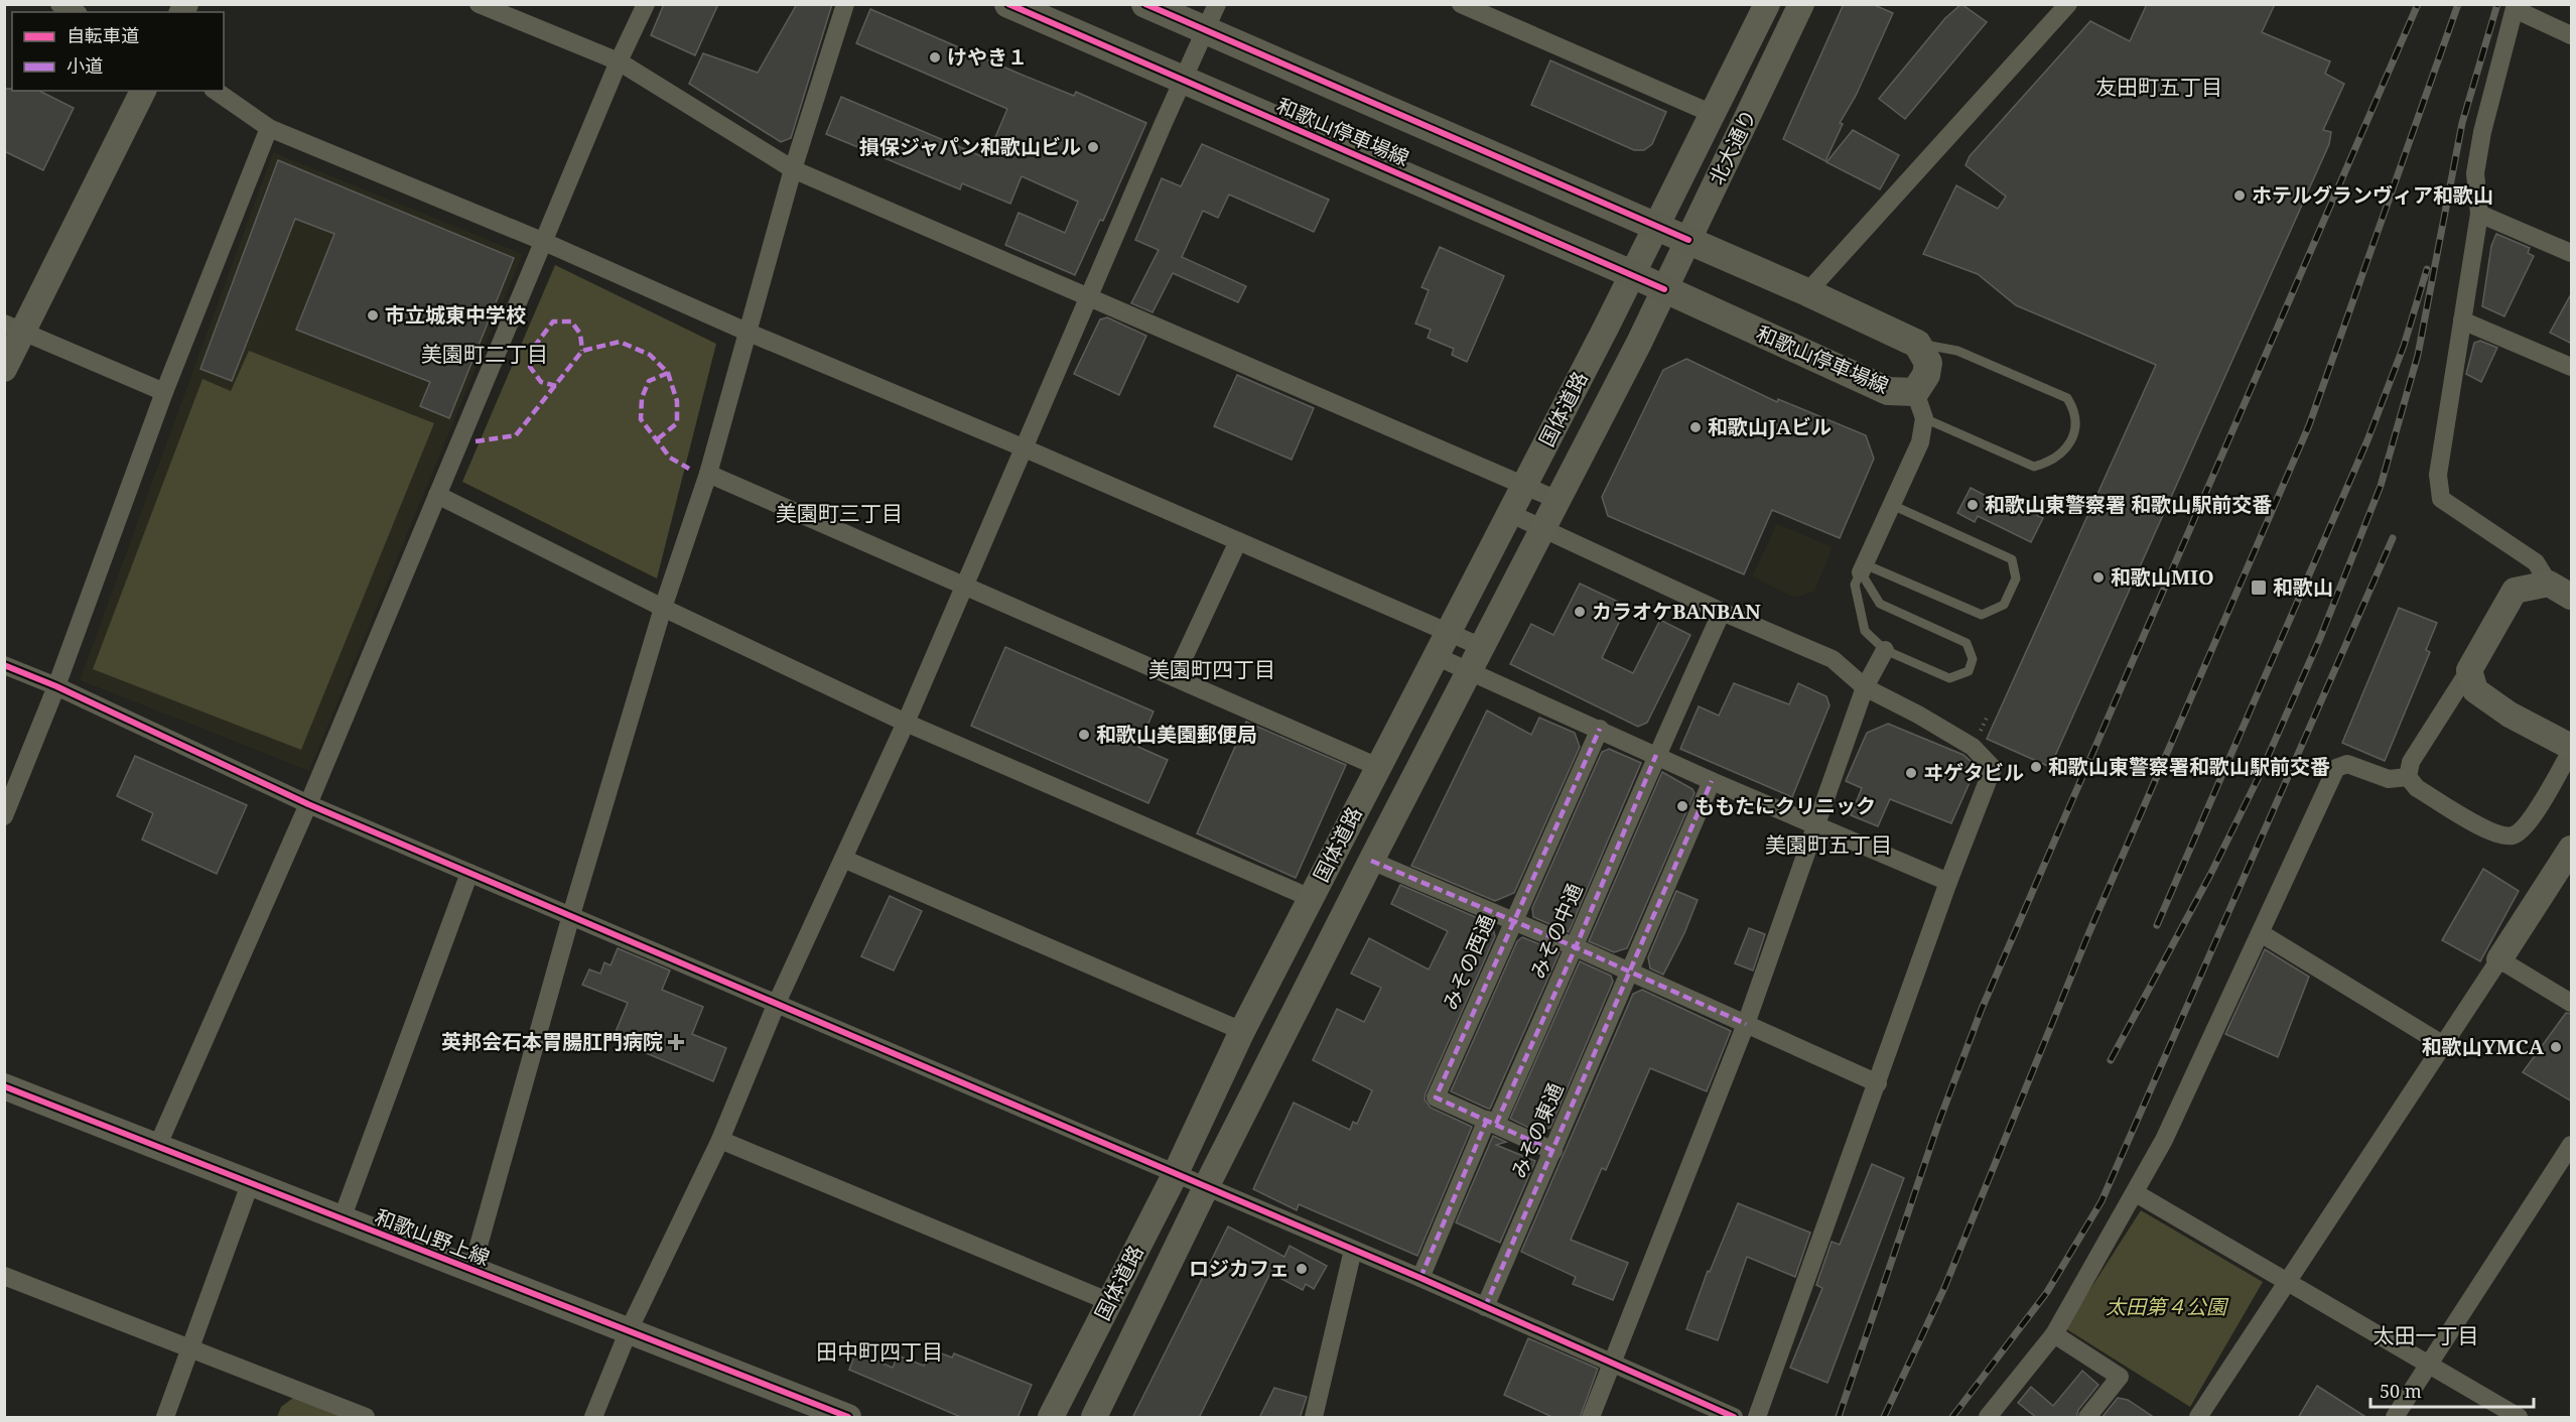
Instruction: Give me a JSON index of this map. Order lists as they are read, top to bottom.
{
  "streets": {
    "main road": ["和歌山停車場線"],
    "street": [
      "北大通り",
      "国体道路",
      "みその中通",
      "みその西通",
      "みその東通",
      "和歌山野上線"
    ]
  },
  "crossings": [
    ["和歌山停車場線", "北大通り"],
    ["和歌山停車場線", "国体道路"],
    ["北大通り", "国体道路"],
    ["みその中通", "みその西通"],
    ["みその西通", "みその東通"]
  ],
  "districts": [
    "友田町五丁目",
    "美園町二丁目",
    "美園町三丁目",
    "美園町四丁目",
    "美園町五丁目",
    "太田一丁目",
    "田中町四丁目"
  ],
  "parks": ["太田第４公園"],
  "places": {
    "other": [
      "けやき１",
      "損保ジャパン和歌山ビル",
      "ホテルグランヴィア和歌山",
      "市立城東中学校",
      "和歌山JAビル",
      "和歌山東警察署 和歌山駅前交番",
      "和歌山MIO",
      "カラオケBANBAN",
      "和歌山美園郵便局",
      "和歌山東警察署和歌山駅前交番",
      "ヰゲタビル",
      "ももたにクリニック",
      "和歌山YMCA",
      "ロジカフェ"
    ],
    "transit": ["和歌山"],
    "health": ["英邦会石本胃腸肛門病院"]
  },
  "legend": ["自転車道", "小道"],
  "scale_bar": "50 m"
}
